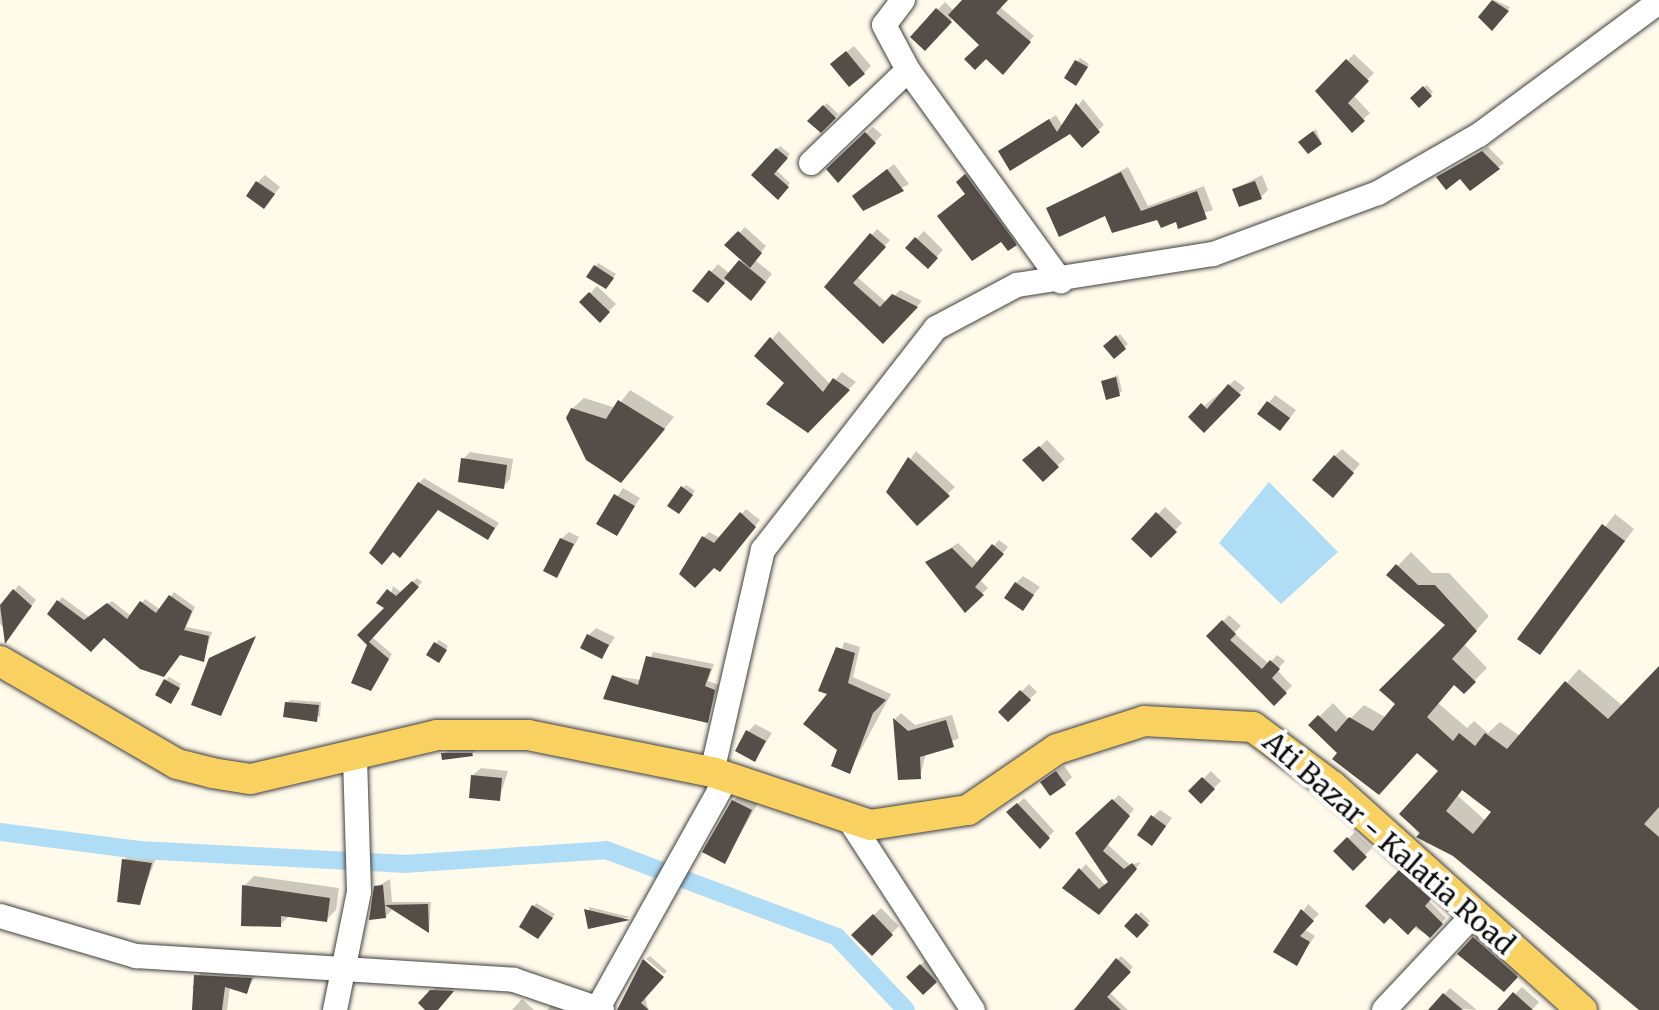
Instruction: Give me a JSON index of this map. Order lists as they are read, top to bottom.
{
  "streets": {
    "main road": ["Ati Bazar - Kalatia Road"]
  }
}
